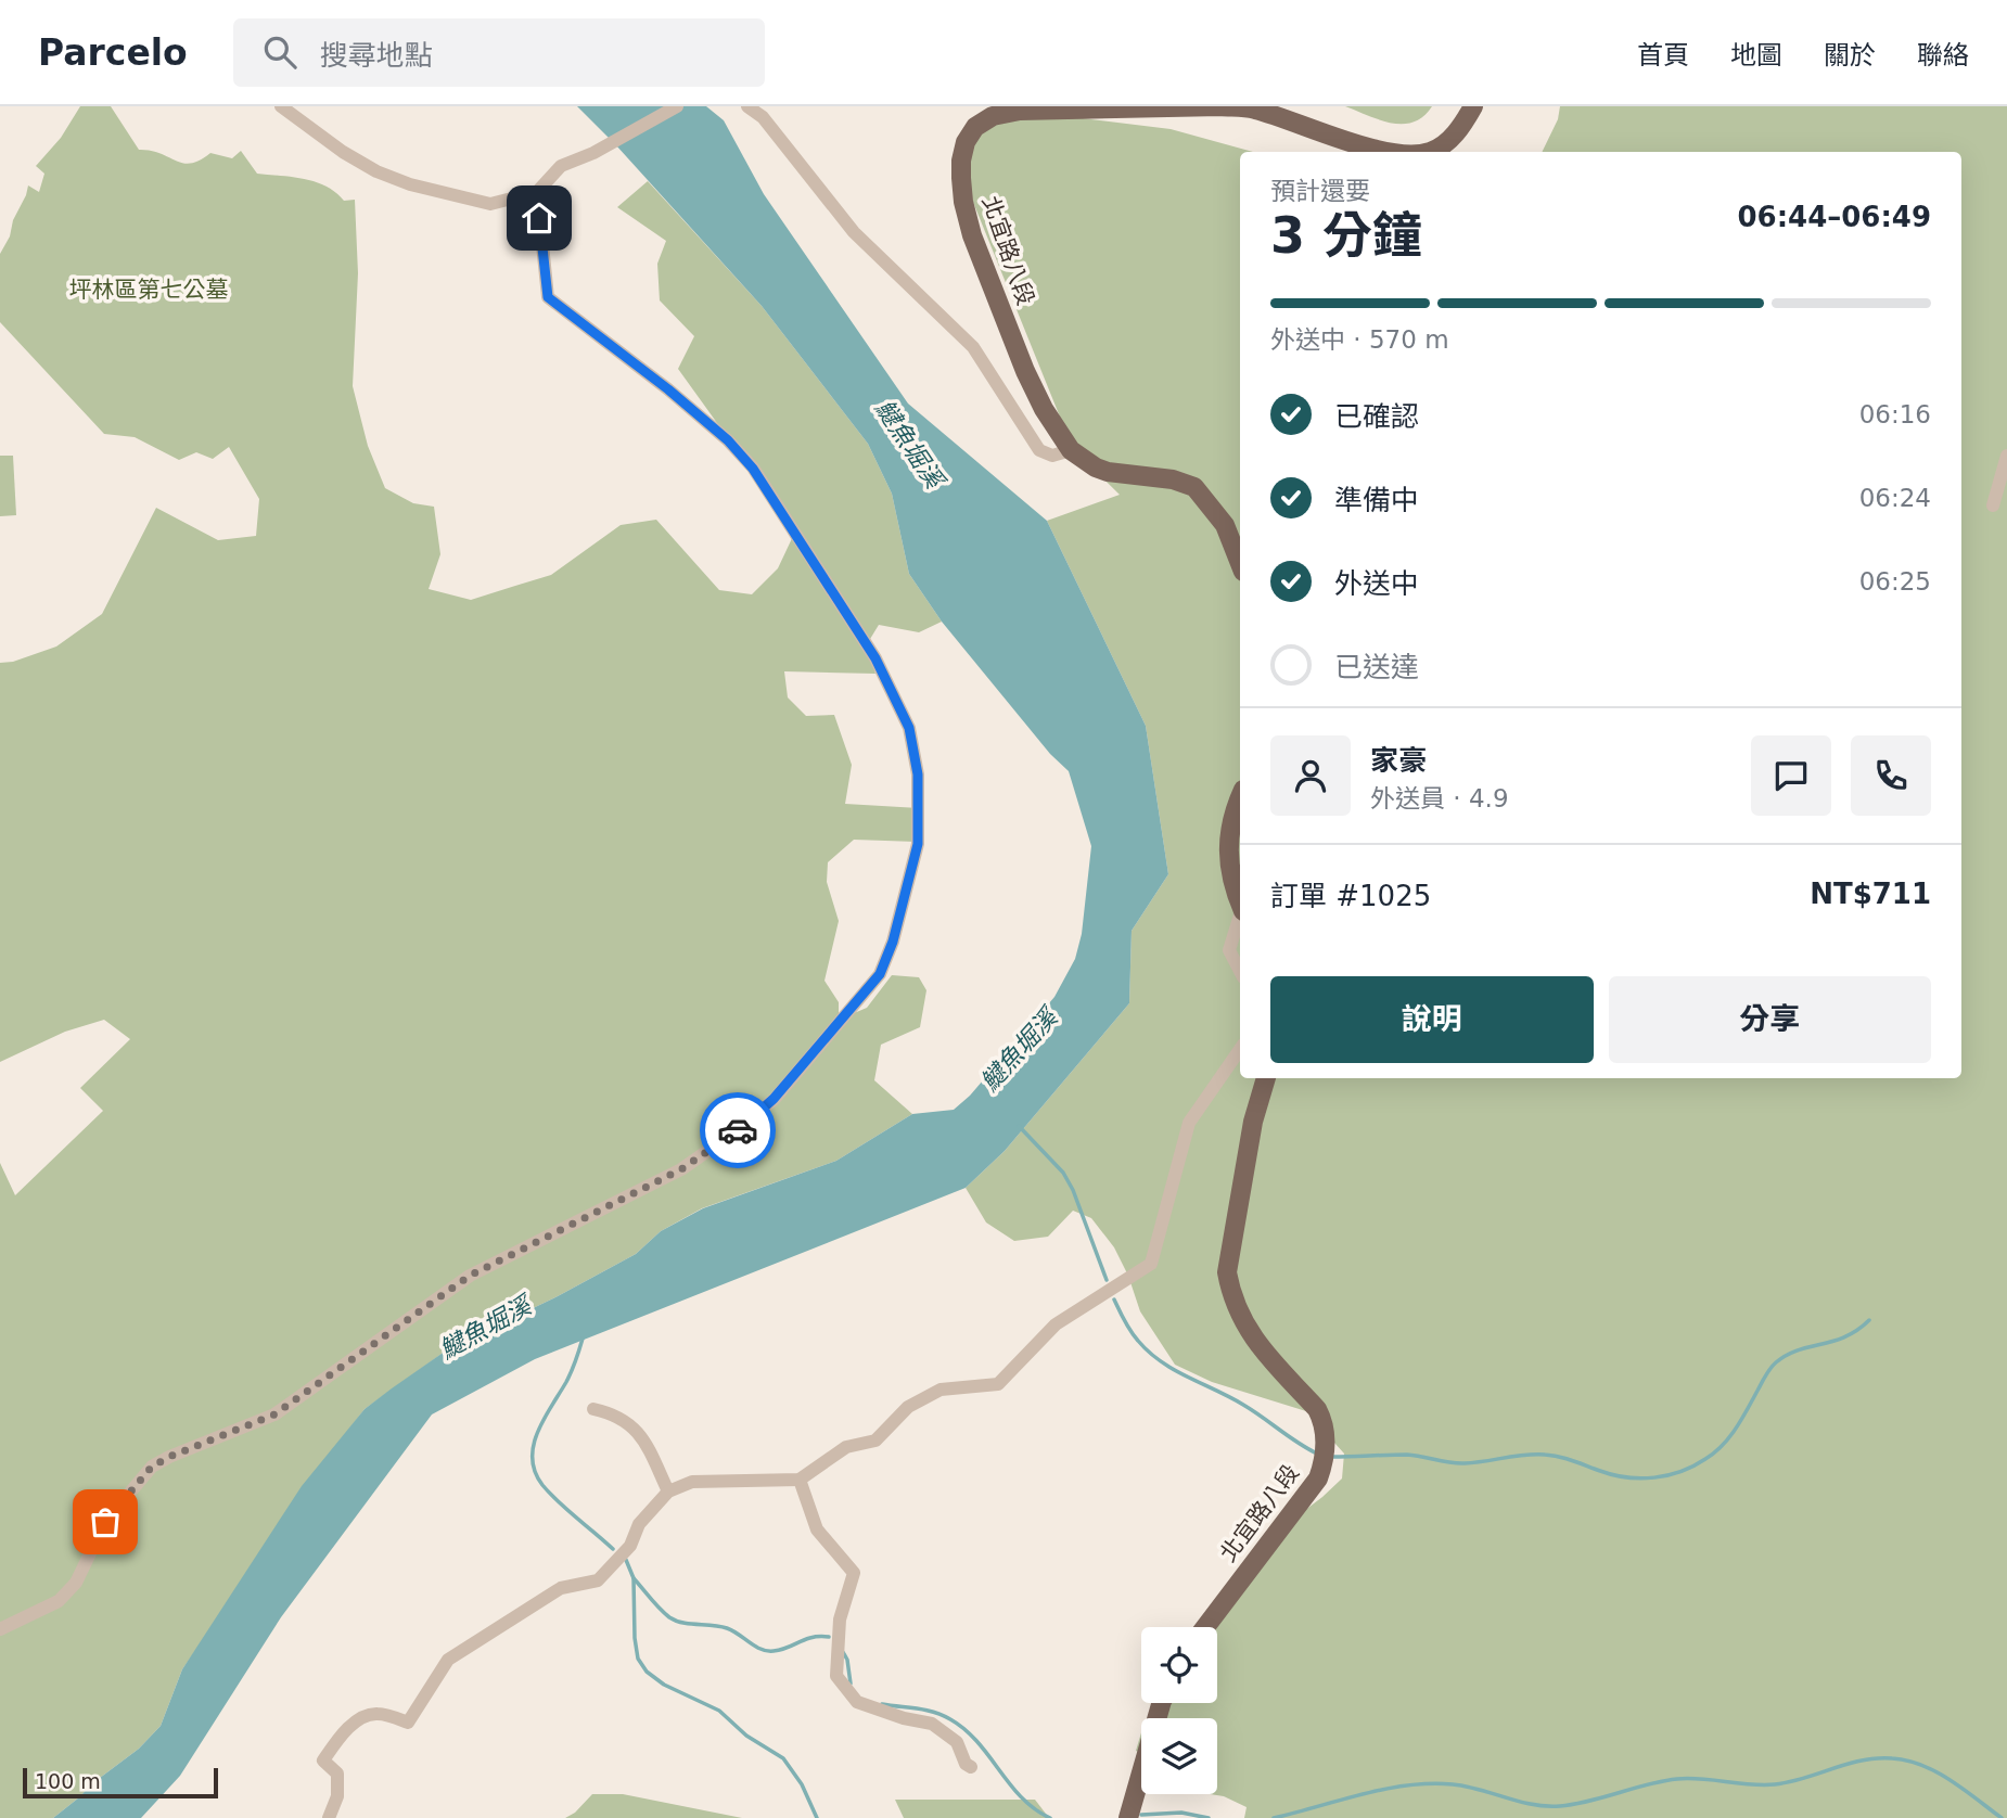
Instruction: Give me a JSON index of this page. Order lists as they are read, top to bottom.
{
  "streets": {
    "main road": ["北宜路八段"]
  },
  "water": ["𩻸魚堀溪"],
  "parks": ["坪林區第七公墓"],
  "scale_bar": "100 m",
  "page": {
    "header": "Parcelo",
    "search": "搜尋地點",
    "nav": [
      "首頁",
      "地圖",
      "關於",
      "聯絡"
    ],
    "heading": ["3 分鐘", "預計還要", "06:44–06:49"],
    "panel": [
      "家豪",
      "外送員 · 4.9",
      "訂單 #1025",
      "NT$711"
    ],
    "bar": "外送中 · 570 m",
    "list": [
      ["已確認", "06:16"],
      ["準備中", "06:24"],
      ["外送中", "06:25"],
      "已送達"
    ],
    "buttons": ["說明", "分享"],
    "scale": "100 m"
  }
}
